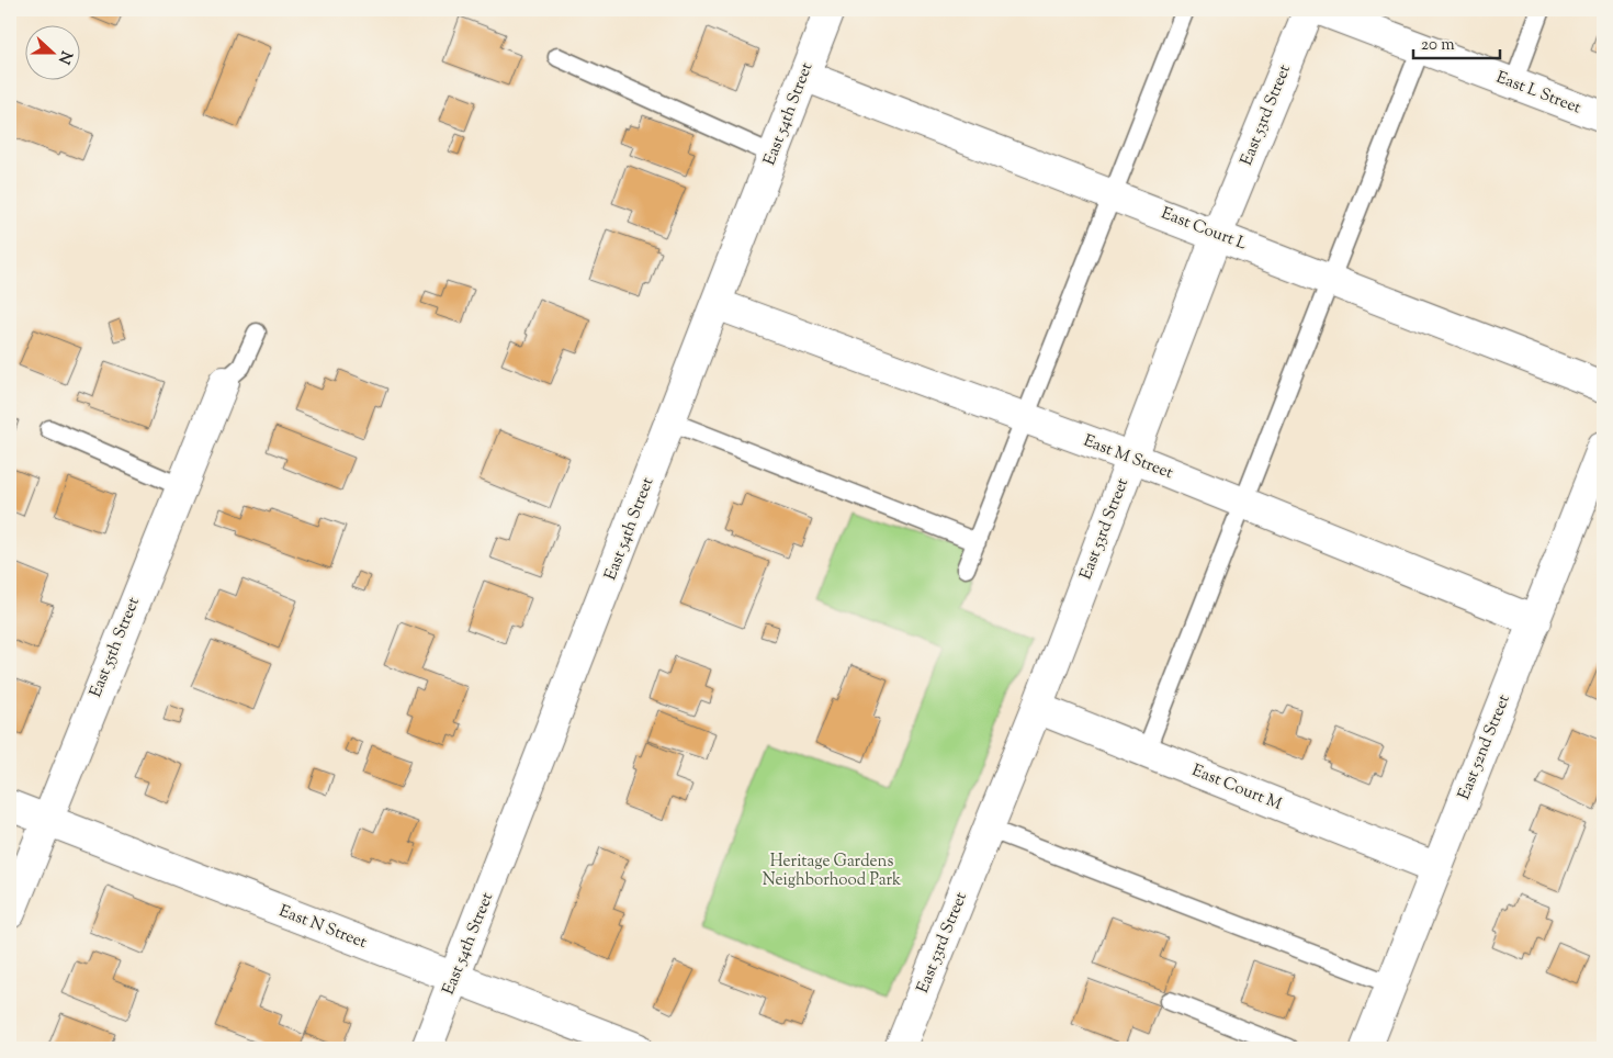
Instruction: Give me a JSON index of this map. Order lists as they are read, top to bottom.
{
  "streets": {
    "street": [
      "East L Street",
      "East 54th Street",
      "East 53rd Street",
      "East Court L",
      "East M Street",
      "East 55th Street",
      "East 52nd Street",
      "East Court M",
      "East N Street"
    ]
  },
  "crossings": [
    ["East 54th Street", "East Court L"],
    ["East 54th Street", "East M Street"],
    ["East 54th Street", "East N Street"],
    ["East 53rd Street", "East Court L"],
    ["East 53rd Street", "East M Street"],
    ["East 53rd Street", "East Court M"],
    ["East M Street", "East 52nd Street"],
    ["East 55th Street", "East N Street"],
    ["East 52nd Street", "East Court M"]
  ],
  "parks": ["Heritage Gardens Neighborhood Park"],
  "scale_bar": "20 m",
  "north": "right"
}
